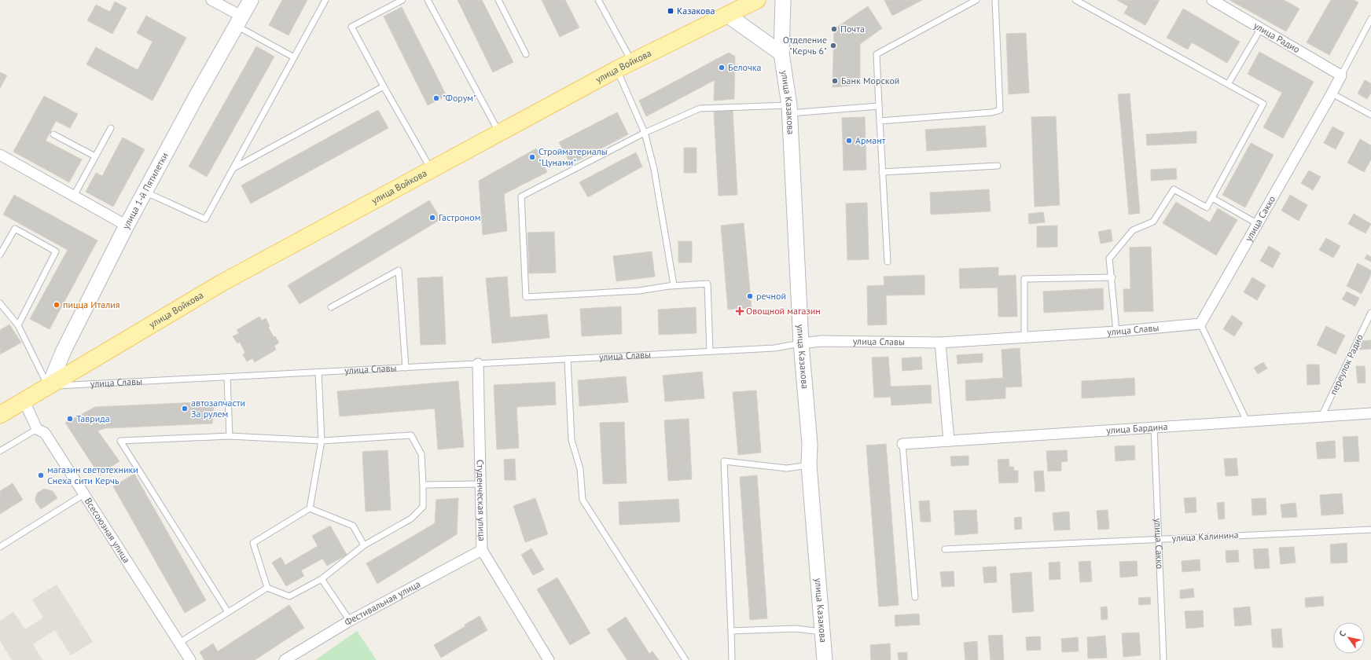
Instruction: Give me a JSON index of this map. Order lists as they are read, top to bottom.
{
  "streets": {
    "main road": ["улица Войкова", "улица Казакова", "улица 1-й Пятилетки"],
    "street": [
      "улица Радио",
      "улица Сакко",
      "улица Славы",
      "улица Бардина",
      "Студенческая улица",
      "Всесоюзная улица",
      "Фестивальная улица"
    ],
    "lane": ["переулок Радио", "улица Калинина"]
  },
  "crossings": [
    ["улица Радио", "улица Сакко"],
    ["улица Войкова", "улица 1-й Пятилетки"],
    ["улица Войкова", "улица Славы"],
    ["улица Войкова", "Всесоюзная улица"],
    ["улица Казакова", "улица Славы"],
    ["улица 1-й Пятилетки", "улица Славы"],
    ["улица Сакко", "улица Славы"],
    ["улица Сакко", "улица Бардина"],
    ["улица Сакко", "улица Калинина"],
    ["улица Славы", "Студенческая улица"],
    ["переулок Радио", "улица Бардина"],
    ["Студенческая улица", "Фестивальная улица"]
  ],
  "places": {
    "transit": ["Казакова"],
    "other": [
      "Почта",
      "Отделение \"Керчь 6\"",
      "Белочка",
      "Банк Морской",
      "\"Форум\"",
      "Армант",
      "Стройматериалы \"Цунами\"",
      "Гастроном",
      "речной",
      "пицца Италия",
      "автозапчасти За рулем",
      "Таврида",
      "магазин светотехники Снеха сити Керчь"
    ],
    "health": ["Овощной магазин"]
  },
  "north": "top left"
}
